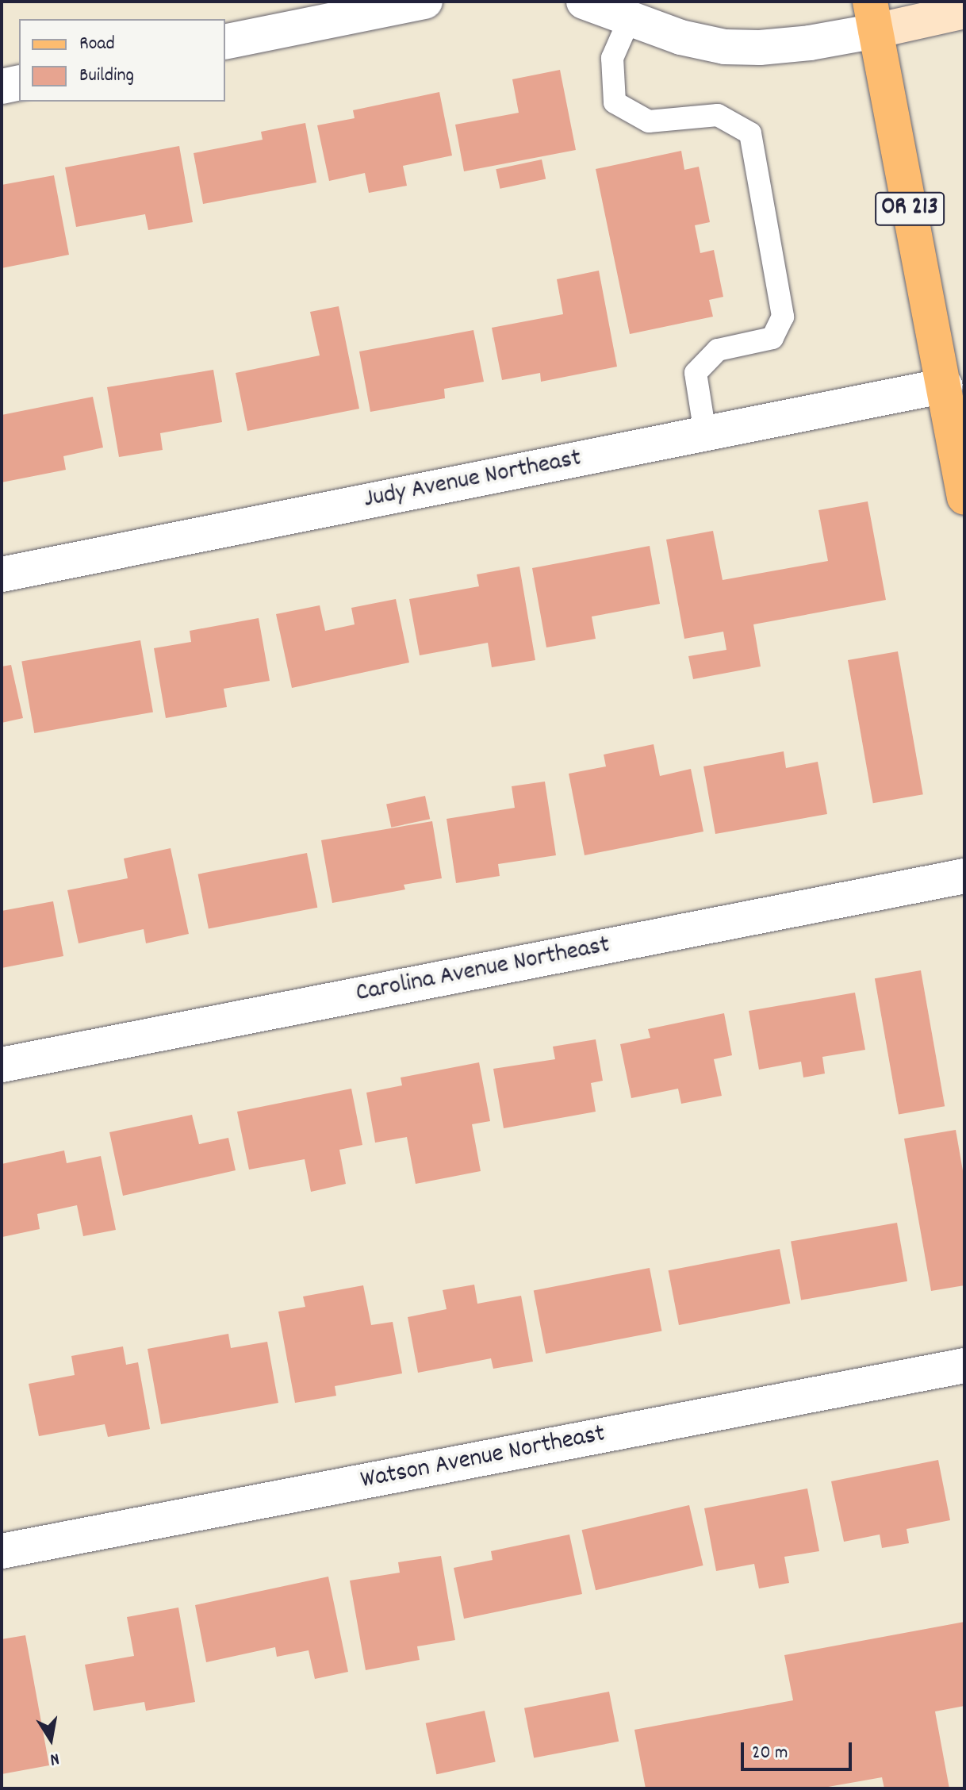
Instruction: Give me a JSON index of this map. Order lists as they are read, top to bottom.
{
  "streets": {
    "main road": ["OR 213"],
    "street": ["Judy Avenue Northeast", "Carolina Avenue Northeast", "Watson Avenue Northeast"]
  },
  "crossings": [
    ["OR 213", "Judy Avenue Northeast"]
  ],
  "legend": ["Road", "Building"],
  "scale_bar": "20 m",
  "north": "bottom"
}
